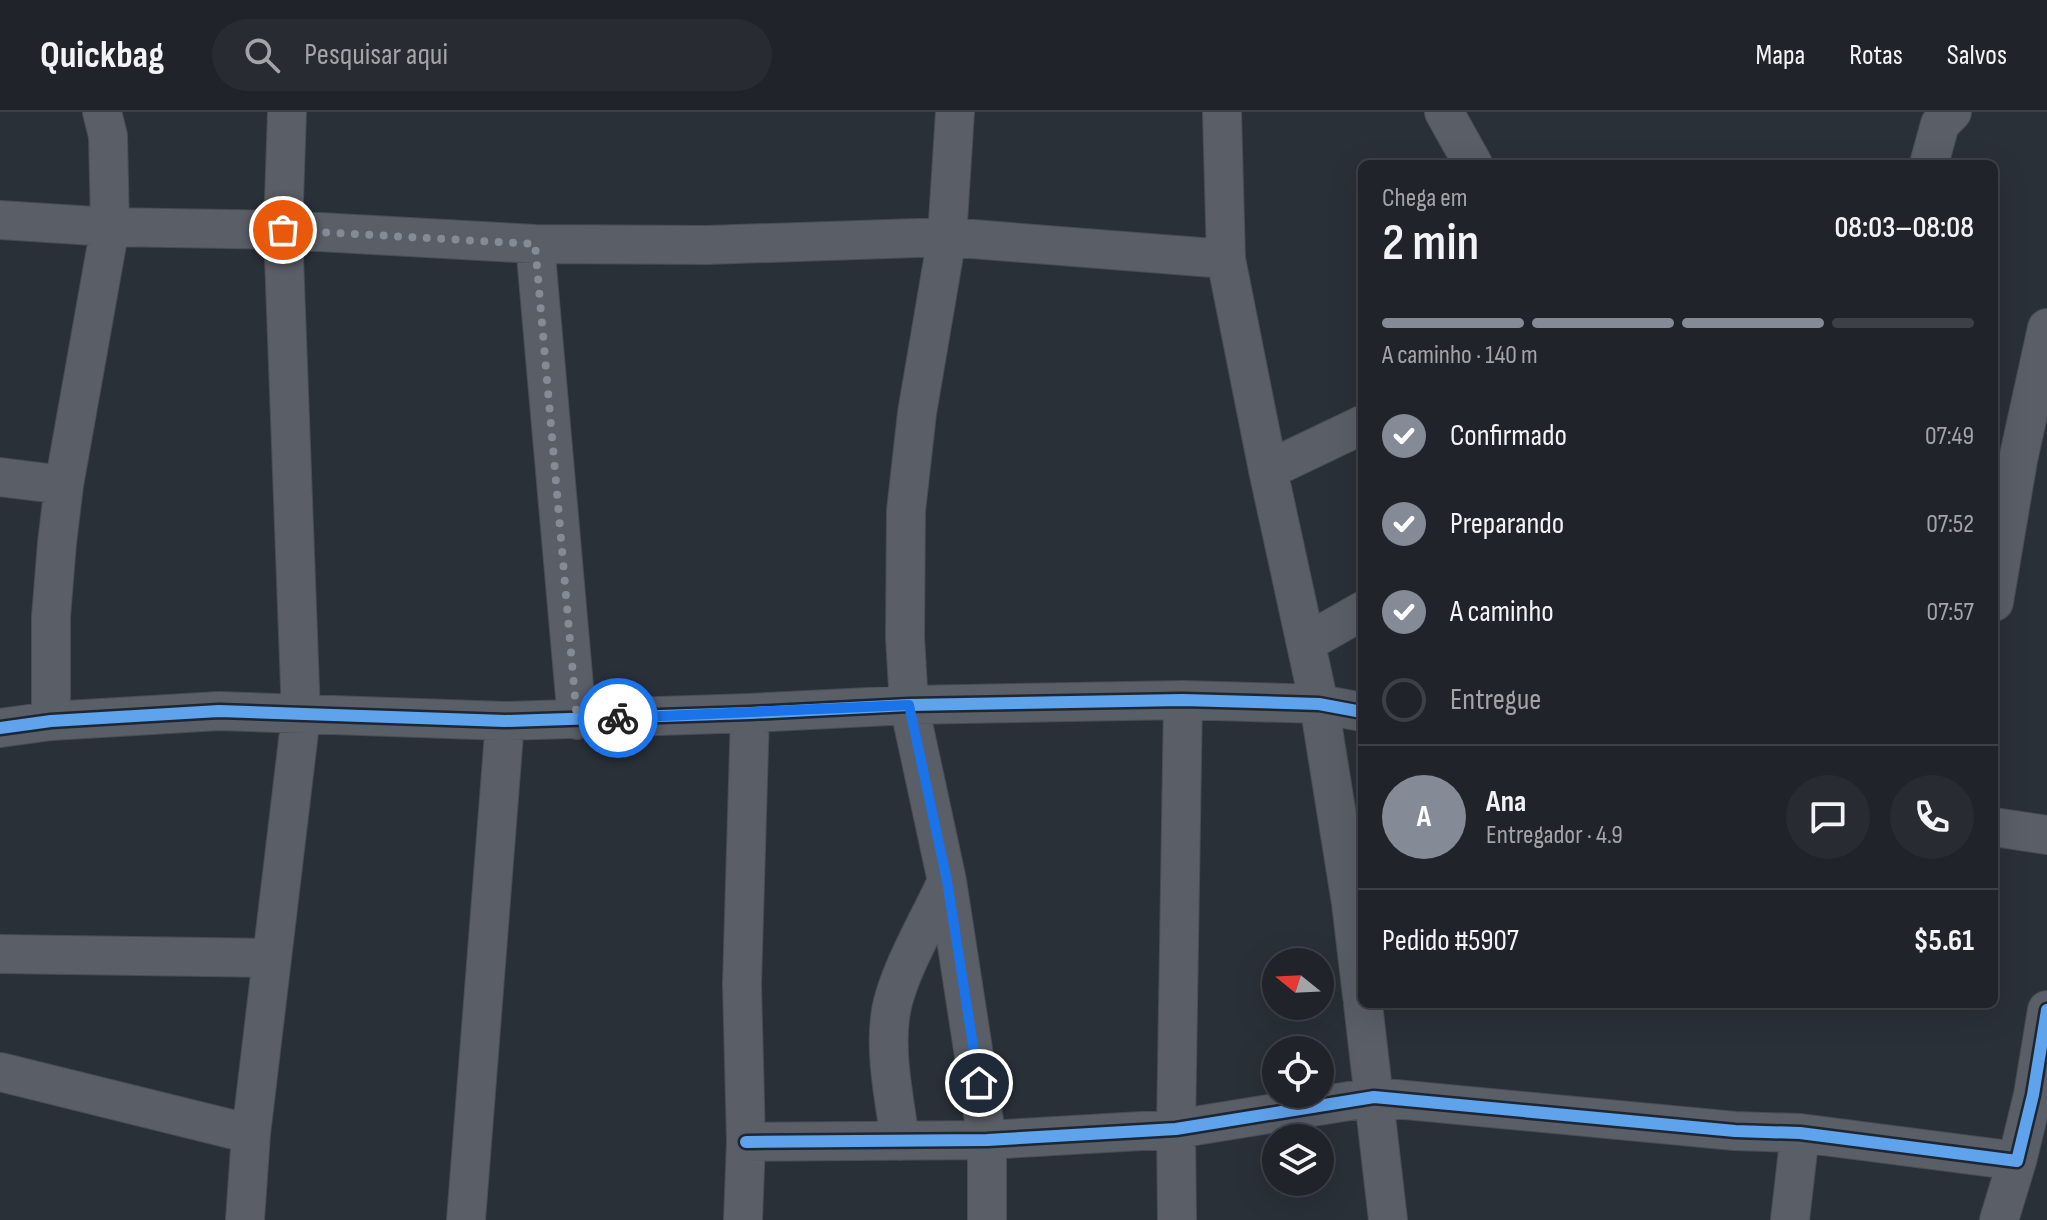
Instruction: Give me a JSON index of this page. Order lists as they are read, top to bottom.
{
  "north": "left",
  "page": {
    "header": "Quickbag",
    "search": "Pesquisar aqui",
    "nav": ["Mapa", "Rotas", "Salvos"],
    "heading": ["2 min", "Chega em", "08:03–08:08"],
    "panel": [
      "Ana",
      "Entregador · 4.9",
      "Pedido #5907",
      "$5.61"
    ],
    "bar": "A caminho · 140 m",
    "list": [
      ["Confirmado", "07:49"],
      ["Preparando", "07:52"],
      ["A caminho", "07:57"],
      "Entregue"
    ],
    "round": "A"
  }
}
